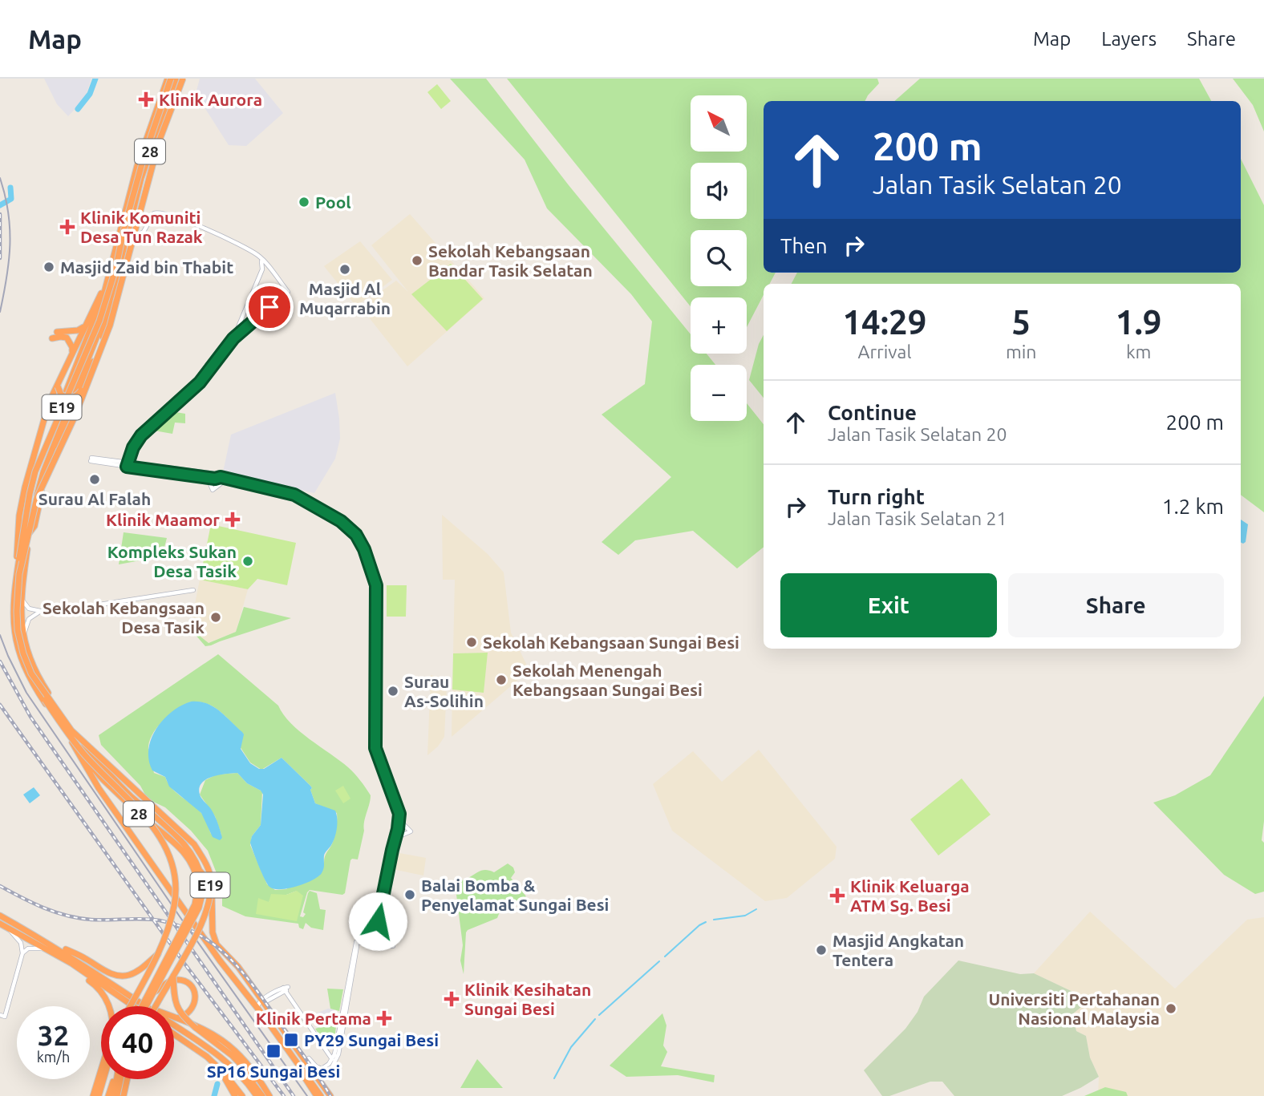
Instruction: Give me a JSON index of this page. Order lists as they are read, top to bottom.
{
  "streets": {
    "highway": ["28", "E19"]
  },
  "crossings": [
    ["28", "E19"]
  ],
  "places": {
    "health": [
      "Klinik Aurora",
      "Klinik Komuniti Desa Tun Razak",
      "Klinik Maamor",
      "Klinik Keluarga ATM Sg. Besi",
      "Klinik Kesihatan Sungai Besi",
      "Klinik Pertama"
    ],
    "other": [
      "Pool",
      "Sekolah Kebangsaan Bandar Tasik Selatan",
      "Masjid Zaid bin Thabit",
      "Masjid Al Muqarrabin",
      "Surau Al Falah",
      "Kompleks Sukan Desa Tasik",
      "Sekolah Kebangsaan Desa Tasik",
      "Sekolah Kebangsaan Sungai Besi",
      "Sekolah Menengah Kebangsaan Sungai Besi",
      "Surau As-Solihin",
      "Balai Bomba & Penyelamat Sungai Besi",
      "Masjid Angkatan Tentera",
      "Universiti Pertahanan Nasional Malaysia"
    ],
    "transit": ["PY29 Sungai Besi", "SP16 Sungai Besi"]
  },
  "north": "top left",
  "page": {
    "header": "Map",
    "nav": ["Map", "Layers", "Share"],
    "map_buttons": ["+", "−"],
    "turn": ["200 m", "Jalan Tasik Selatan 20"],
    "then": "Then",
    "eta": [
      "14:29",
      "Arrival",
      "5",
      "min",
      "1.9",
      "km"
    ],
    "list": [
      {
        "name": "Continue",
        "note": "Jalan Tasik Selatan 20",
        "value": "200 m"
      },
      {
        "name": "Turn right",
        "note": "Jalan Tasik Selatan 21",
        "value": "1.2 km"
      }
    ],
    "buttons": ["Exit", "Share"],
    "speed": "32 km/h",
    "limit": "40"
  }
}
